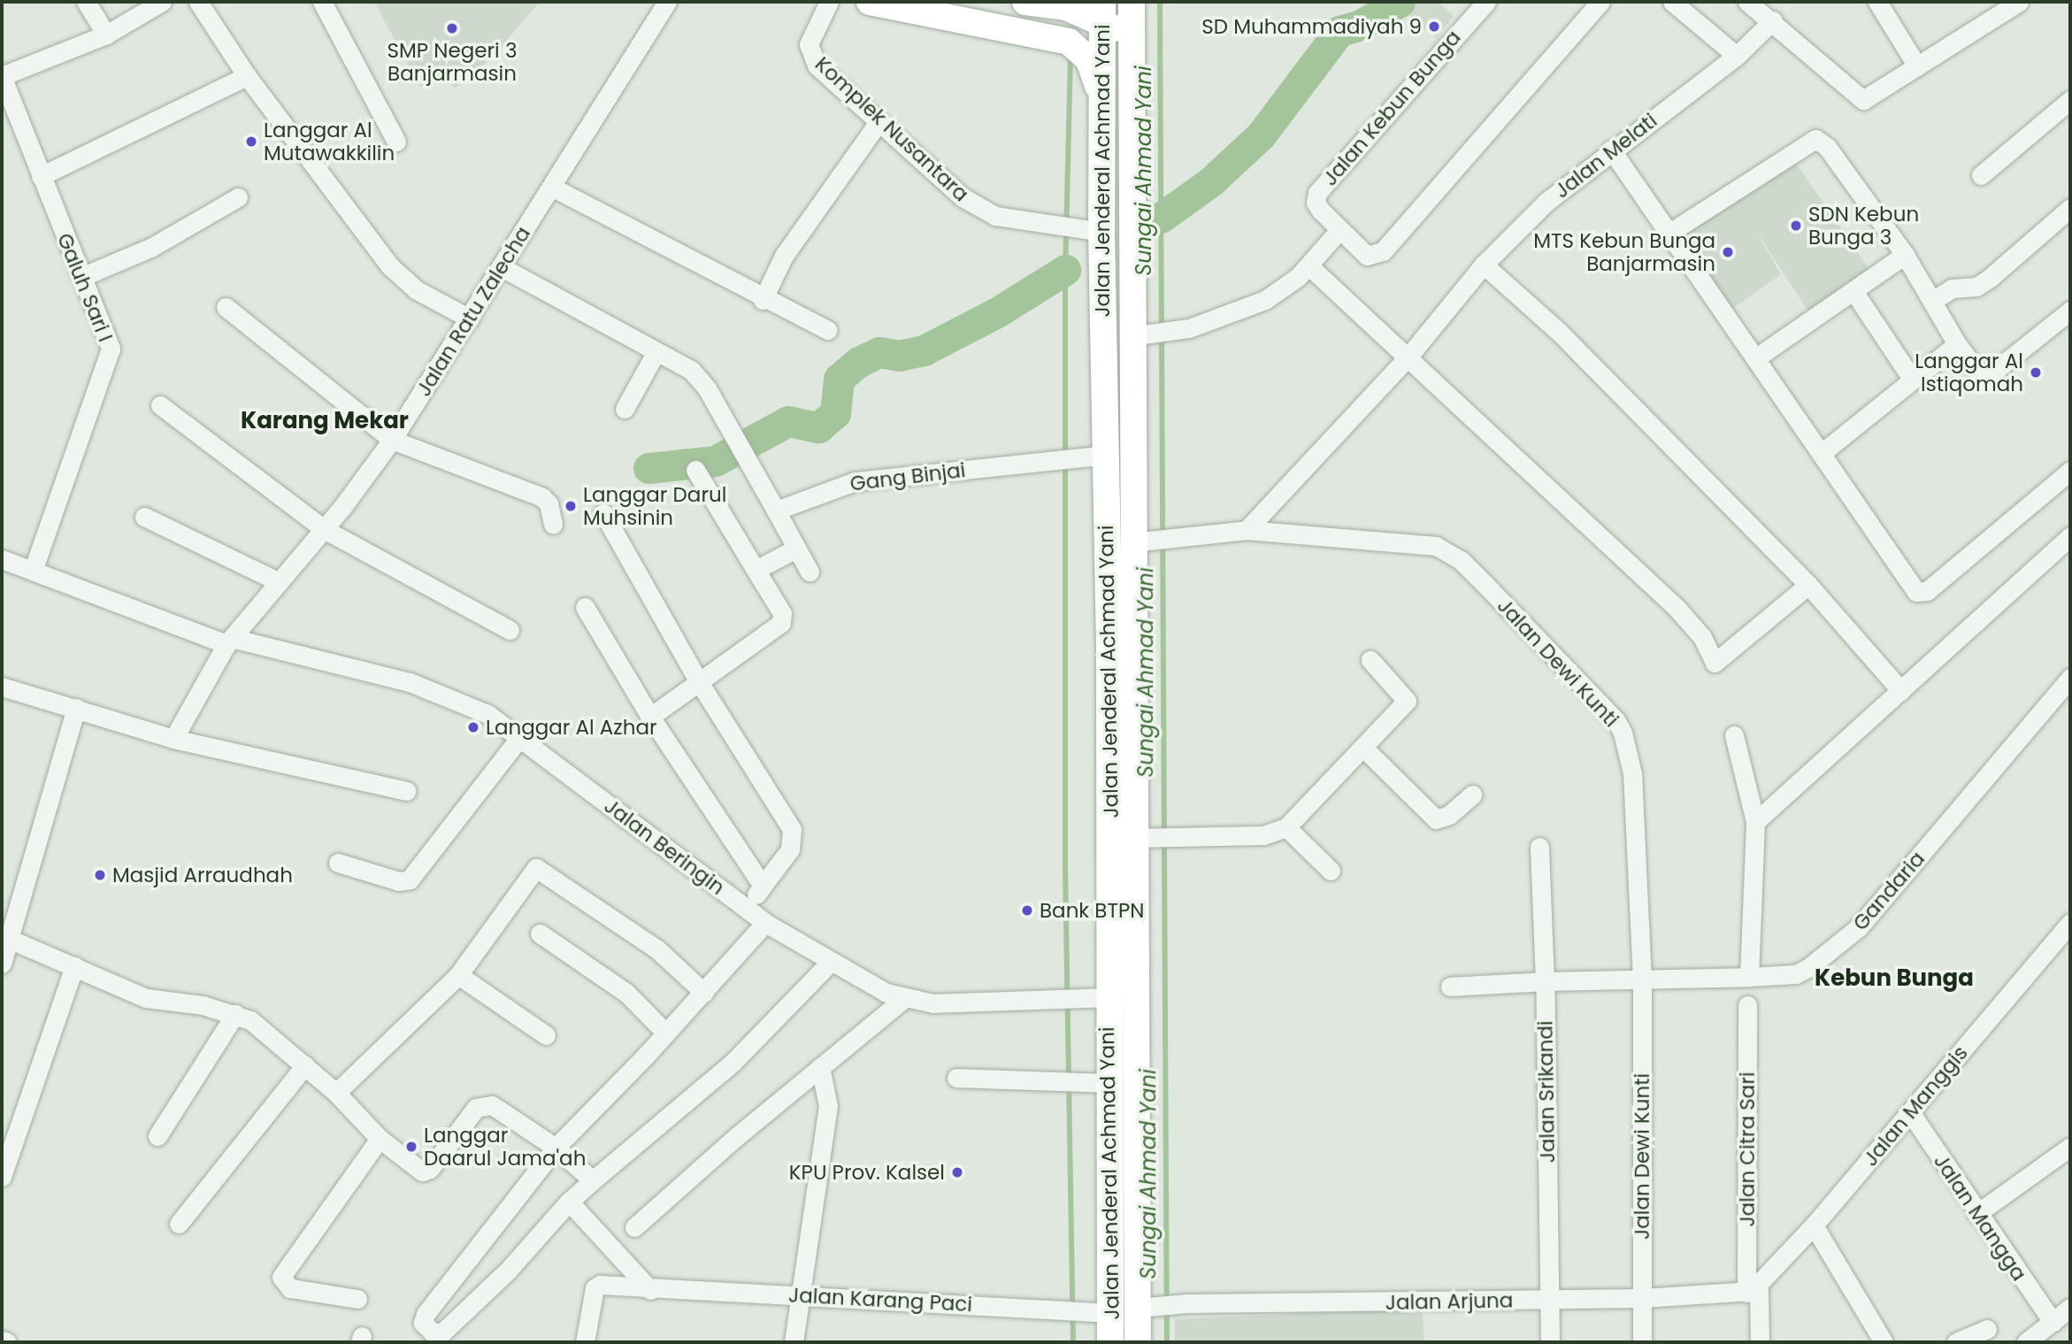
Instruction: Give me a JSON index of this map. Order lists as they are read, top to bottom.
{
  "streets": {
    "highway": ["Jalan Jenderal Achmad Yani"],
    "street": [
      "Jalan Kebun Bunga",
      "Komplek Nusantara",
      "Jalan Melati",
      "Galuh Sari I",
      "Jalan Ratu Zalecha",
      "Gang Binjai",
      "Jalan Dewi Kunti",
      "Jalan Beringin",
      "Gandaria",
      "Jalan Srikandi",
      "Jalan Manggis",
      "Jalan Citra Sari",
      "Jalan Mangga",
      "Jalan Karang Paci",
      "Jalan Arjuna"
    ]
  },
  "crossings": [
    ["Komplek Nusantara", "Jalan Jenderal Achmad Yani"],
    ["Jalan Melati", "Jalan Dewi Kunti"],
    ["Jalan Jenderal Achmad Yani", "Gang Binjai"],
    ["Jalan Jenderal Achmad Yani", "Jalan Dewi Kunti"],
    ["Jalan Jenderal Achmad Yani", "Jalan Beringin"],
    ["Jalan Jenderal Achmad Yani", "Jalan Karang Paci"],
    ["Jalan Jenderal Achmad Yani", "Jalan Arjuna"],
    ["Galuh Sari I", "Jalan Beringin"],
    ["Jalan Ratu Zalecha", "Jalan Beringin"],
    ["Jalan Dewi Kunti", "Gandaria"],
    ["Jalan Dewi Kunti", "Jalan Arjuna"],
    ["Jalan Srikandi", "Jalan Arjuna"],
    ["Jalan Manggis", "Jalan Citra Sari"],
    ["Jalan Manggis", "Jalan Mangga"],
    ["Jalan Manggis", "Jalan Arjuna"],
    ["Jalan Citra Sari", "Jalan Arjuna"]
  ],
  "districts": ["Karang Mekar", "Kebun Bunga"],
  "water": ["Sungai Ahmad Yani"],
  "places": [
    "SD Muhammadiyah 9",
    "SMP Negeri 3 Banjarmasin",
    "Langgar Al Mutawakkilin",
    "SDN Kebun Bunga 3",
    "MTS Kebun Bunga Banjarmasin",
    "Langgar Al Istiqomah",
    "Langgar Darul Muhsinin",
    "Langgar Al Azhar",
    "Masjid Arraudhah",
    "Bank BTPN",
    "Langgar Daarul Jama'ah",
    "KPU Prov. Kalsel"
  ]
}
